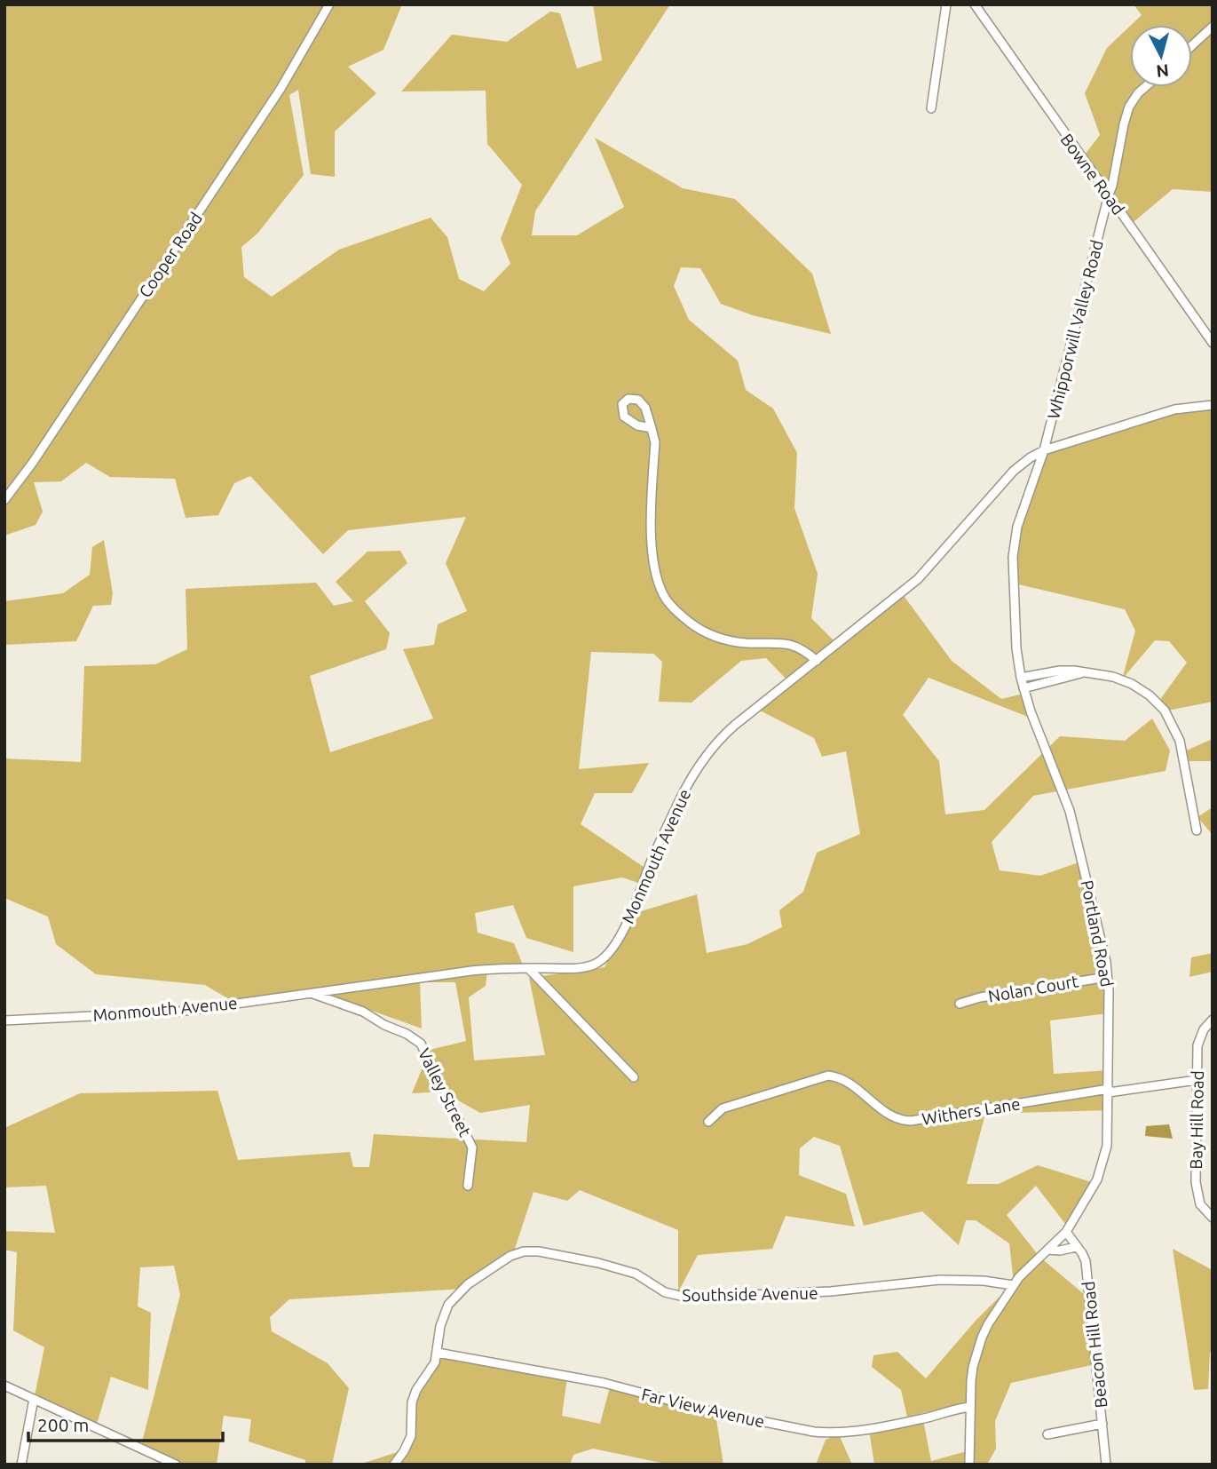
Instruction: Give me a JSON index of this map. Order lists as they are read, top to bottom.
{
  "streets": {
    "street": [
      "Bowne Road",
      "Cooper Road",
      "Whipporwill Valley Road",
      "Monmouth Avenue",
      "Portland Road",
      "Nolan Court",
      "Valley Street",
      "Withers Lane",
      "Bay Hill Road",
      "Southside Avenue",
      "Beacon Hill Road",
      "Far View Avenue"
    ]
  },
  "crossings": [
    ["Bowne Road", "Whipporwill Valley Road"],
    ["Whipporwill Valley Road", "Monmouth Avenue"],
    ["Whipporwill Valley Road", "Portland Road"],
    ["Monmouth Avenue", "Portland Road"],
    ["Monmouth Avenue", "Valley Street"],
    ["Portland Road", "Nolan Court"],
    ["Portland Road", "Withers Lane"],
    ["Portland Road", "Southside Avenue"],
    ["Portland Road", "Beacon Hill Road"],
    ["Portland Road", "Far View Avenue"],
    ["Withers Lane", "Bay Hill Road"],
    ["Southside Avenue", "Far View Avenue"]
  ],
  "scale_bar": "200 m",
  "north": "bottom"
}
